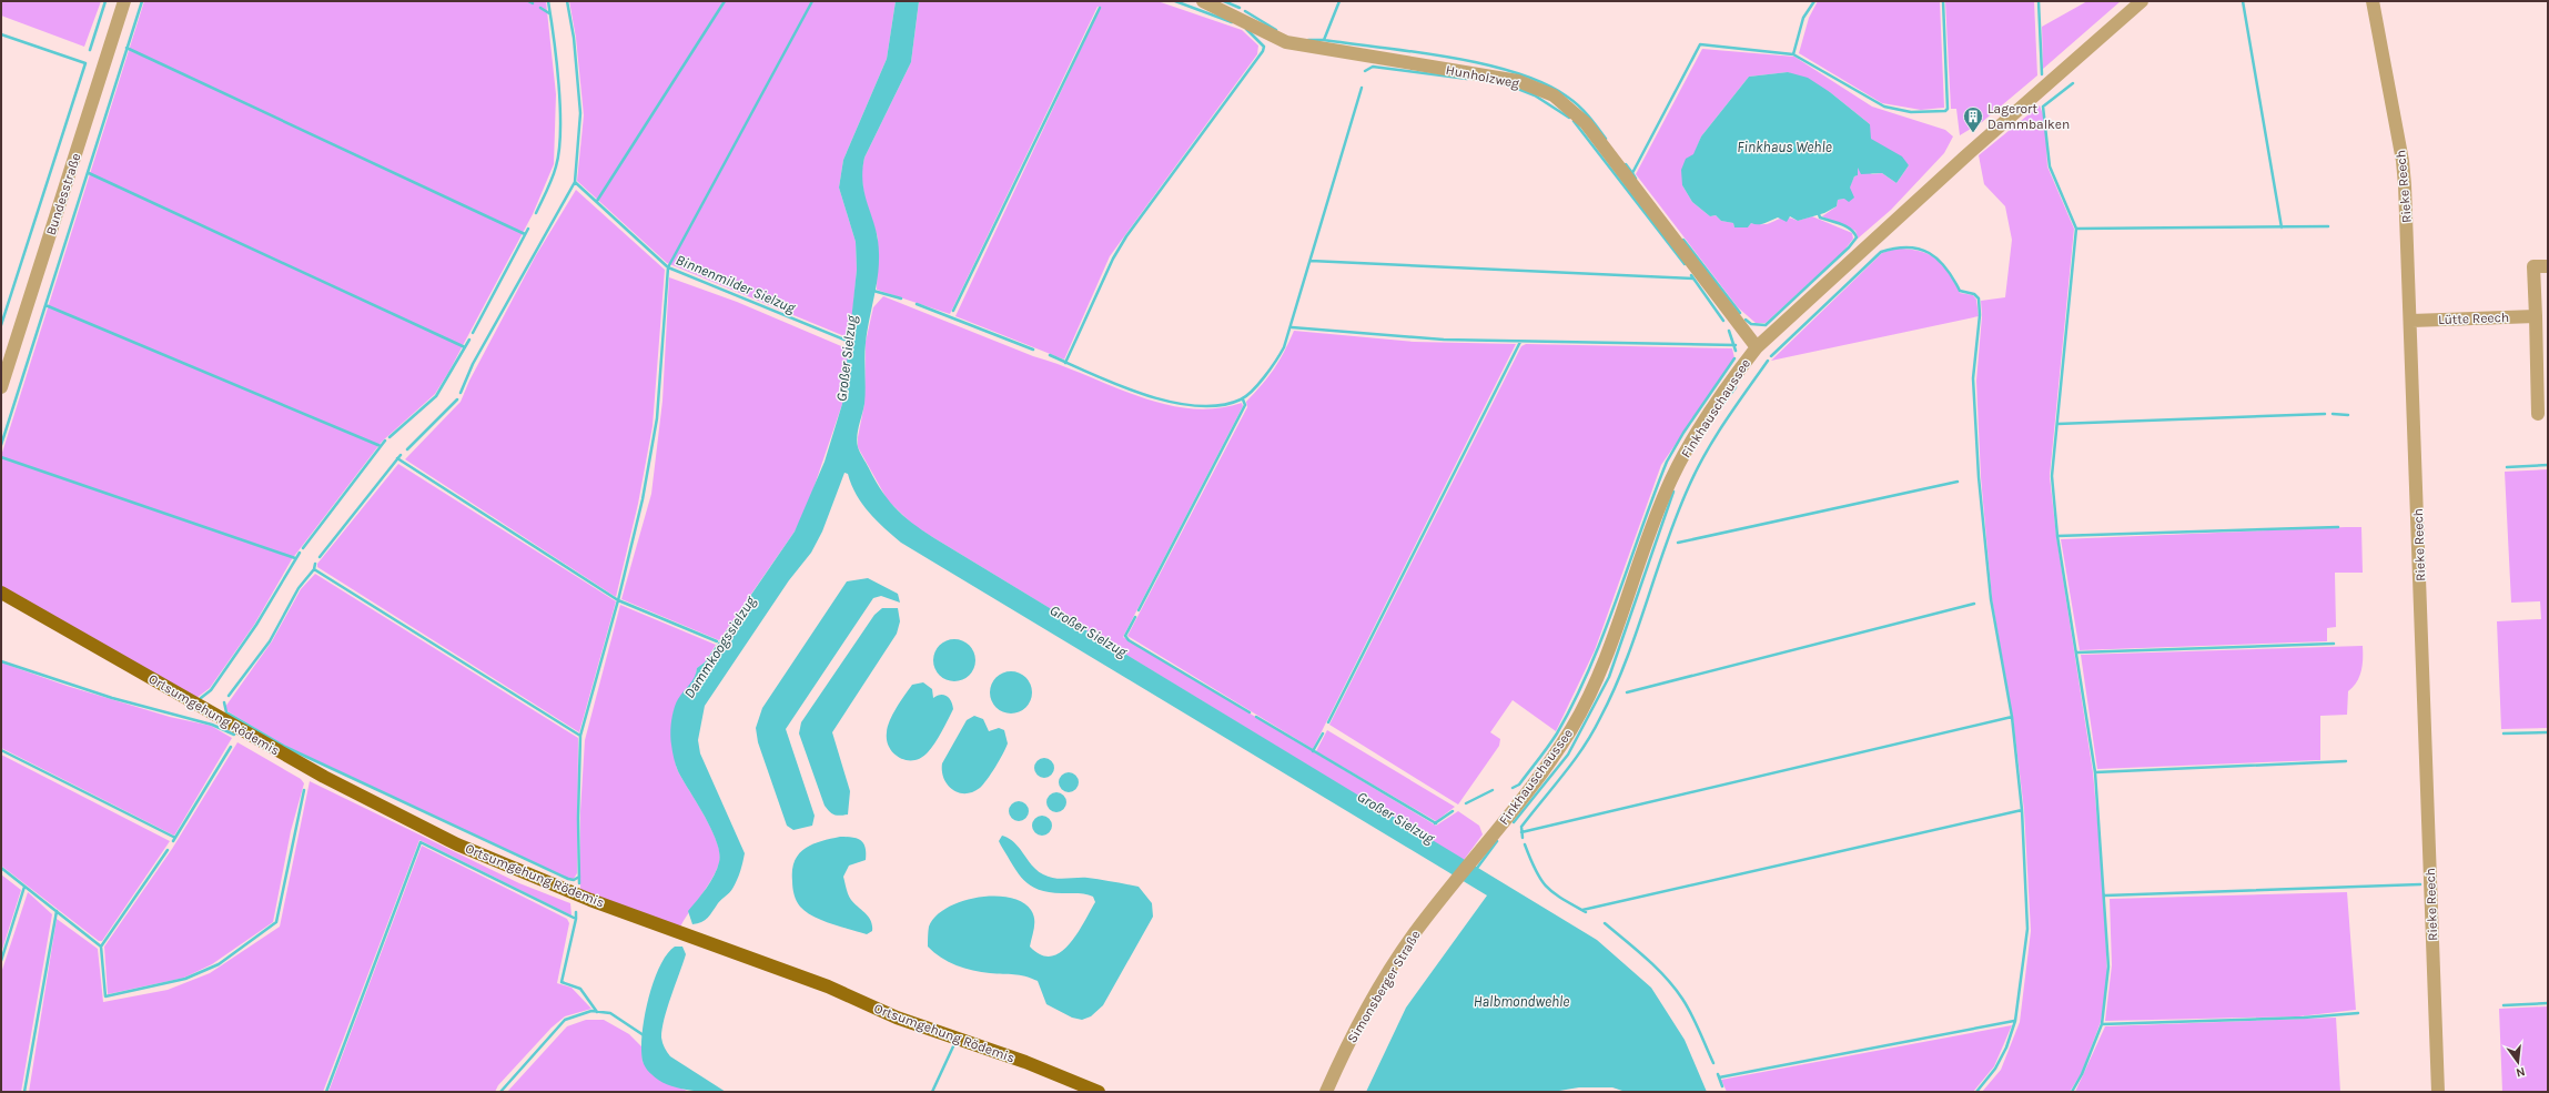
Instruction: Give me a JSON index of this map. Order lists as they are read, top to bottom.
{
  "streets": {
    "main road": ["Ortsumgehung Rödemis"],
    "street": [
      "Hunholzweg",
      "Rieke Reech",
      "Bundesstraße",
      "Lütte Reech",
      "Finkhauschaussee",
      "Simonsberger Straße"
    ]
  },
  "crossings": [
    ["Hunholzweg", "Finkhauschaussee"],
    ["Rieke Reech", "Lütte Reech"],
    ["Finkhauschaussee", "Simonsberger Straße"]
  ],
  "water": [
    "Finkhaus Wehle",
    "Binnenmilder Sielzug",
    "Großer Sielzug",
    "Dammkoogssielzug",
    "Halbmondwehle"
  ],
  "places": {
    "building": ["Lagerort Dammbalken"]
  },
  "north": "bottom"
}
